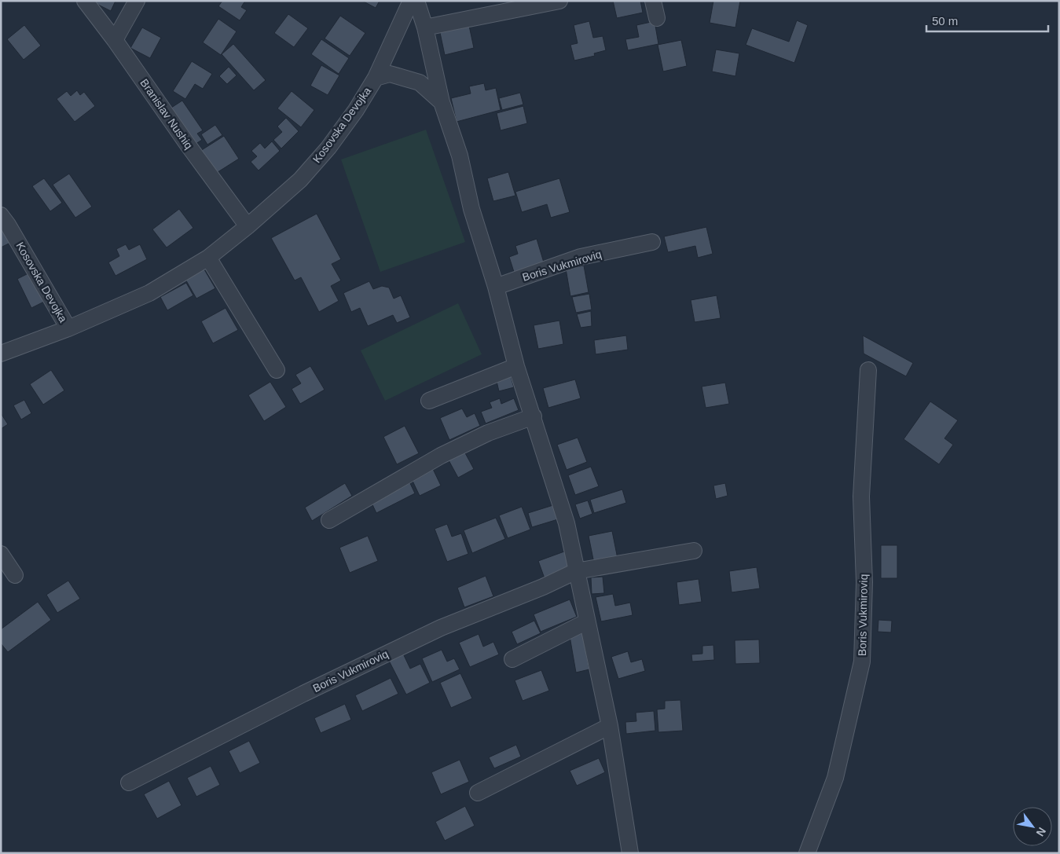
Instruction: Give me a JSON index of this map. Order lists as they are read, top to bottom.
{
  "streets": {
    "street": ["Branislav Nushiq", "Kosovska Devojka", "Boris Vukmiroviq"]
  },
  "crossings": [
    ["Branislav Nushiq", "Kosovska Devojka"]
  ],
  "scale_bar": "50 m",
  "north": "bottom right"
}
